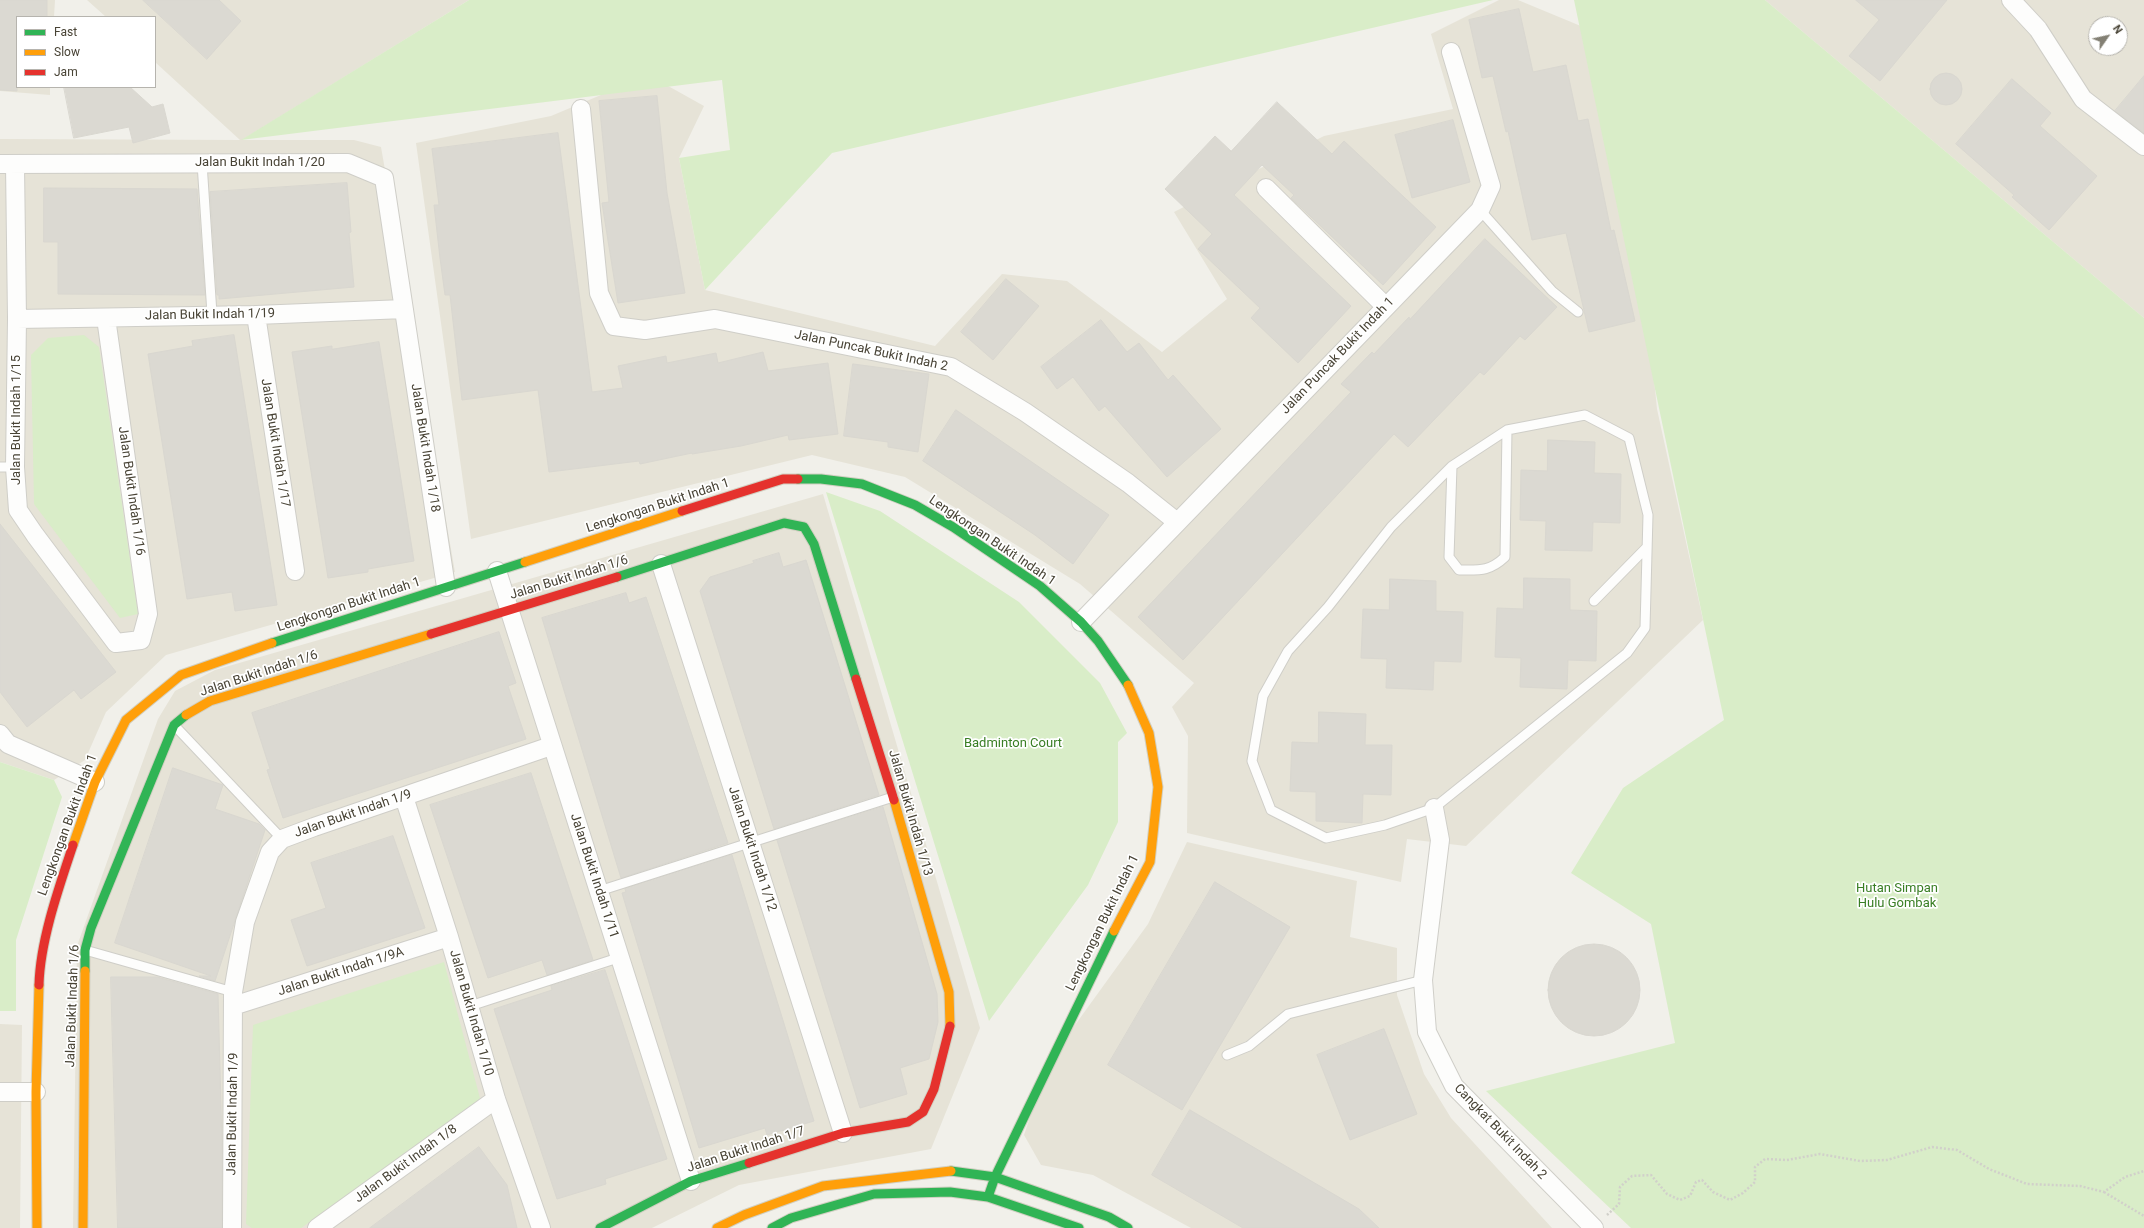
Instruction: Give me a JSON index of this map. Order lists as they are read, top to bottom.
{
  "streets": {
    "street": [
      "Jalan Bukit Indah 1/20",
      "Jalan Bukit Indah 1/19",
      "Jalan Puncak Bukit Indah 2",
      "Jalan Puncak Bukit Indah 1",
      "Jalan Bukit Indah 1/15",
      "Jalan Bukit Indah 1/17",
      "Jalan Bukit Indah 1/18",
      "Jalan Bukit Indah 1/16",
      "Lengkongan Bukit Indah 1",
      "Jalan Bukit Indah 1/6",
      "Jalan Bukit Indah 1/13",
      "Jalan Bukit Indah 1/9",
      "Jalan Bukit Indah 1/12",
      "Jalan Bukit Indah 1/11",
      "Jalan Bukit Indah 1/9A",
      "Jalan Bukit Indah 1/10",
      "Cangkat Bukit Indah 2",
      "Jalan Bukit Indah 1/7",
      "Jalan Bukit Indah 1/8"
    ]
  },
  "crossings": [
    ["Jalan Bukit Indah 1/20", "Jalan Bukit Indah 1/19"],
    ["Jalan Bukit Indah 1/20", "Jalan Bukit Indah 1/15"],
    ["Jalan Bukit Indah 1/20", "Jalan Bukit Indah 1/18"],
    ["Jalan Bukit Indah 1/19", "Jalan Bukit Indah 1/15"],
    ["Jalan Bukit Indah 1/19", "Jalan Bukit Indah 1/17"],
    ["Jalan Bukit Indah 1/19", "Jalan Bukit Indah 1/18"],
    ["Jalan Bukit Indah 1/19", "Jalan Bukit Indah 1/16"],
    ["Jalan Puncak Bukit Indah 2", "Jalan Puncak Bukit Indah 1"],
    ["Jalan Puncak Bukit Indah 1", "Lengkongan Bukit Indah 1"],
    ["Jalan Bukit Indah 1/15", "Jalan Bukit Indah 1/16"],
    ["Jalan Bukit Indah 1/18", "Lengkongan Bukit Indah 1"],
    ["Lengkongan Bukit Indah 1", "Jalan Bukit Indah 1/11"],
    ["Jalan Bukit Indah 1/6", "Jalan Bukit Indah 1/13"],
    ["Jalan Bukit Indah 1/6", "Jalan Bukit Indah 1/12"],
    ["Jalan Bukit Indah 1/6", "Jalan Bukit Indah 1/11"],
    ["Jalan Bukit Indah 1/13", "Jalan Bukit Indah 1/7"],
    ["Jalan Bukit Indah 1/9", "Jalan Bukit Indah 1/11"],
    ["Jalan Bukit Indah 1/9", "Jalan Bukit Indah 1/9A"],
    ["Jalan Bukit Indah 1/9", "Jalan Bukit Indah 1/10"],
    ["Jalan Bukit Indah 1/12", "Jalan Bukit Indah 1/7"],
    ["Jalan Bukit Indah 1/11", "Jalan Bukit Indah 1/7"],
    ["Jalan Bukit Indah 1/9A", "Jalan Bukit Indah 1/10"],
    ["Jalan Bukit Indah 1/10", "Jalan Bukit Indah 1/8"]
  ],
  "parks": ["Badminton Court", "Hutan Simpan Hulu Gombak"],
  "legend": ["Fast", "Slow", "Jam"],
  "north": "top right"
}
